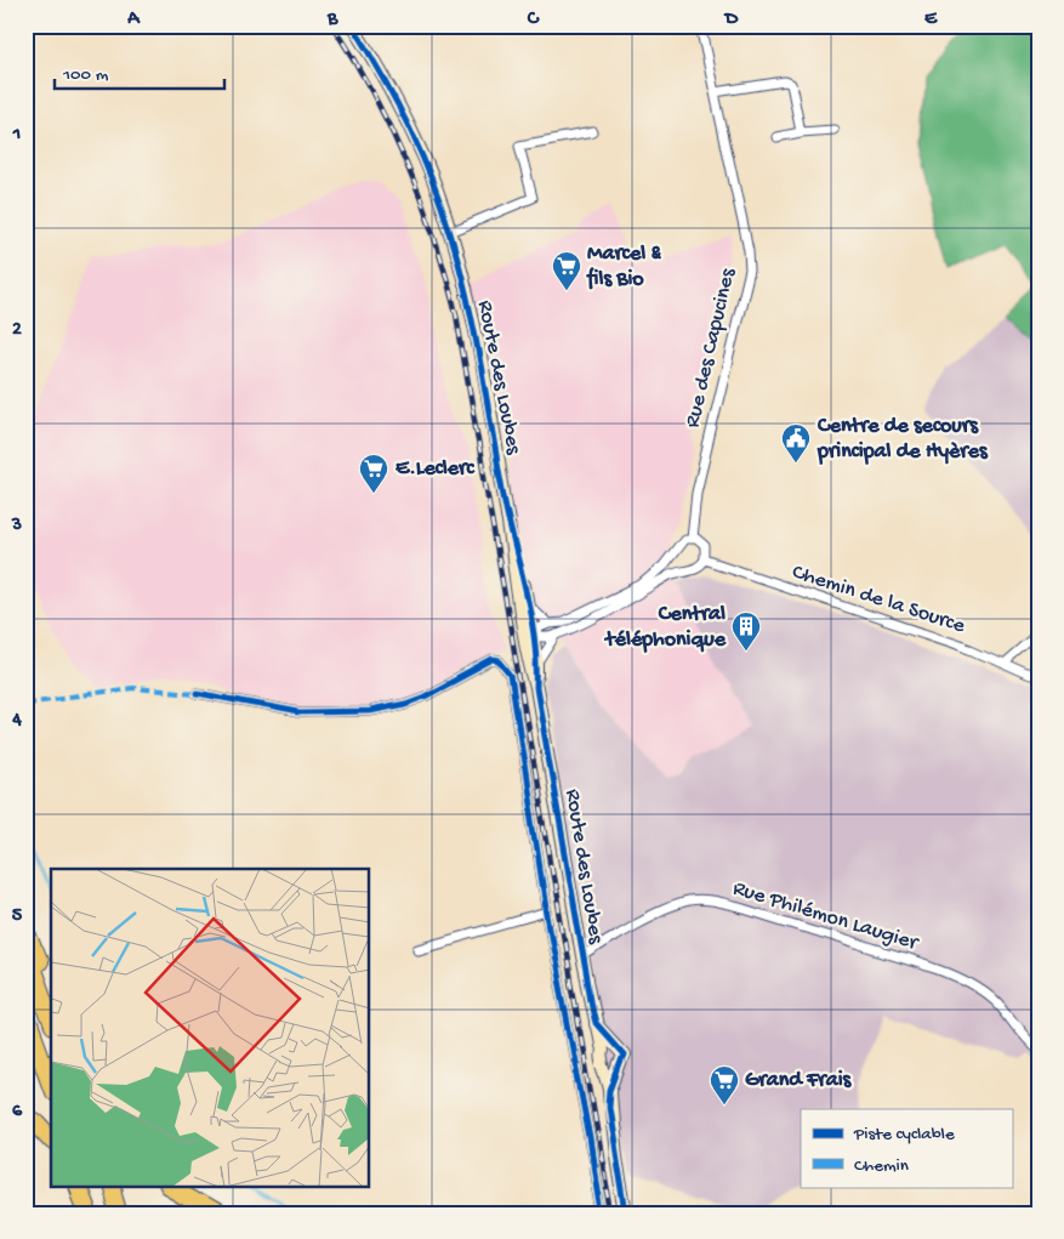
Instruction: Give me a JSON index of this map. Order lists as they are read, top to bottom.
{
  "streets": {
    "main road": ["Route des Loubes"],
    "street": ["Rue des Capucines", "Chemin de la Source", "Rue Philémon Laugier"]
  },
  "crossings": [
    ["Rue des Capucines", "Chemin de la Source"],
    ["Route des Loubes", "Rue Philémon Laugier"]
  ],
  "places": {
    "supermarket": ["Marcel & fils Bio", "E.Leclerc", "Grand Frais"],
    "public building": ["Centre de secours principal de Hyères"],
    "building": ["Central téléphonique"]
  },
  "legend": ["Piste cyclable", "Chemin"],
  "scale_bar": "100 m",
  "grid": {
    "columns": [
      "A",
      "B",
      "C",
      "D",
      "E"
    ],
    "rows": [
      "1",
      "2",
      "3",
      "4",
      "5",
      "6"
    ]
  }
}
